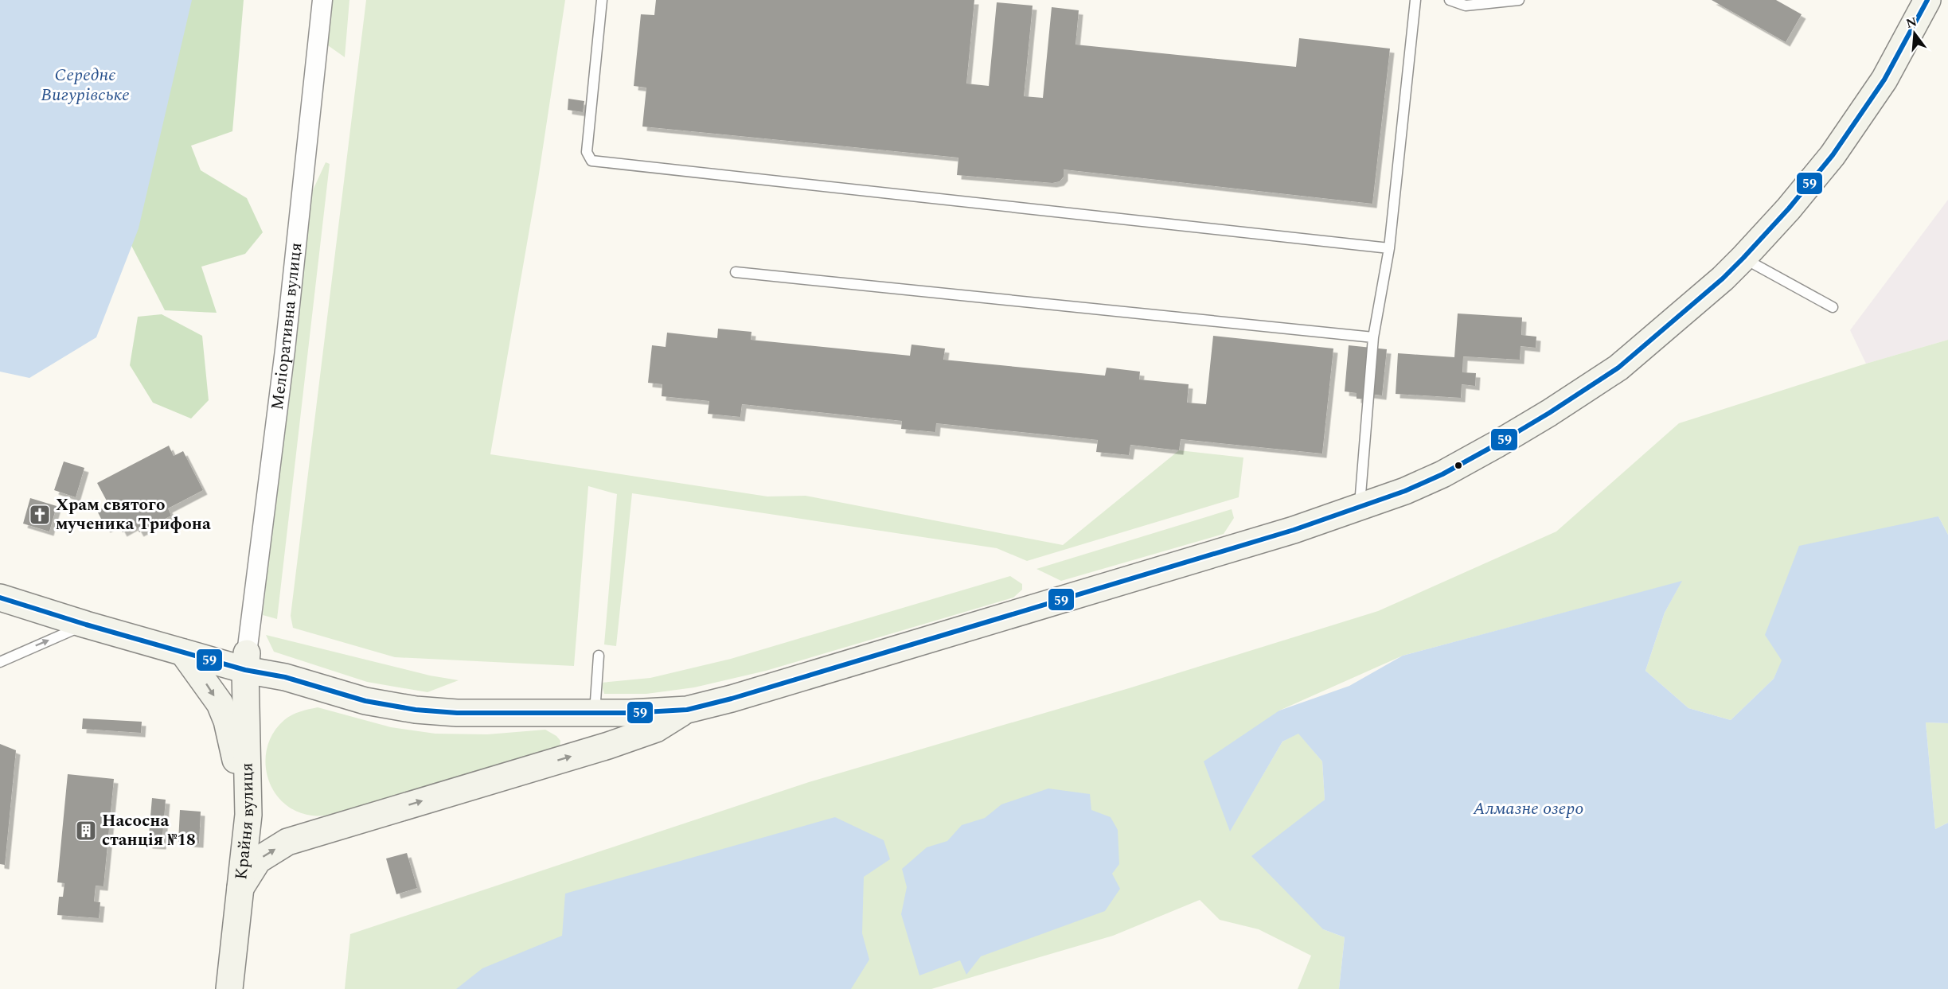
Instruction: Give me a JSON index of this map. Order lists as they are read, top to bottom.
{
  "streets": {
    "street": ["Меліоративна вулиця", "Крайня вулиця"]
  },
  "crossings": [
    ["Меліоративна вулиця", "Крайня вулиця"]
  ],
  "water": ["Середнє Вигурівське", "Алмазне озеро"],
  "places": {
    "church": ["Храм святого мученика Трифона"],
    "building": ["Насосна станція №18"]
  },
  "lines": ["transit line 59"],
  "north": "top"
}
